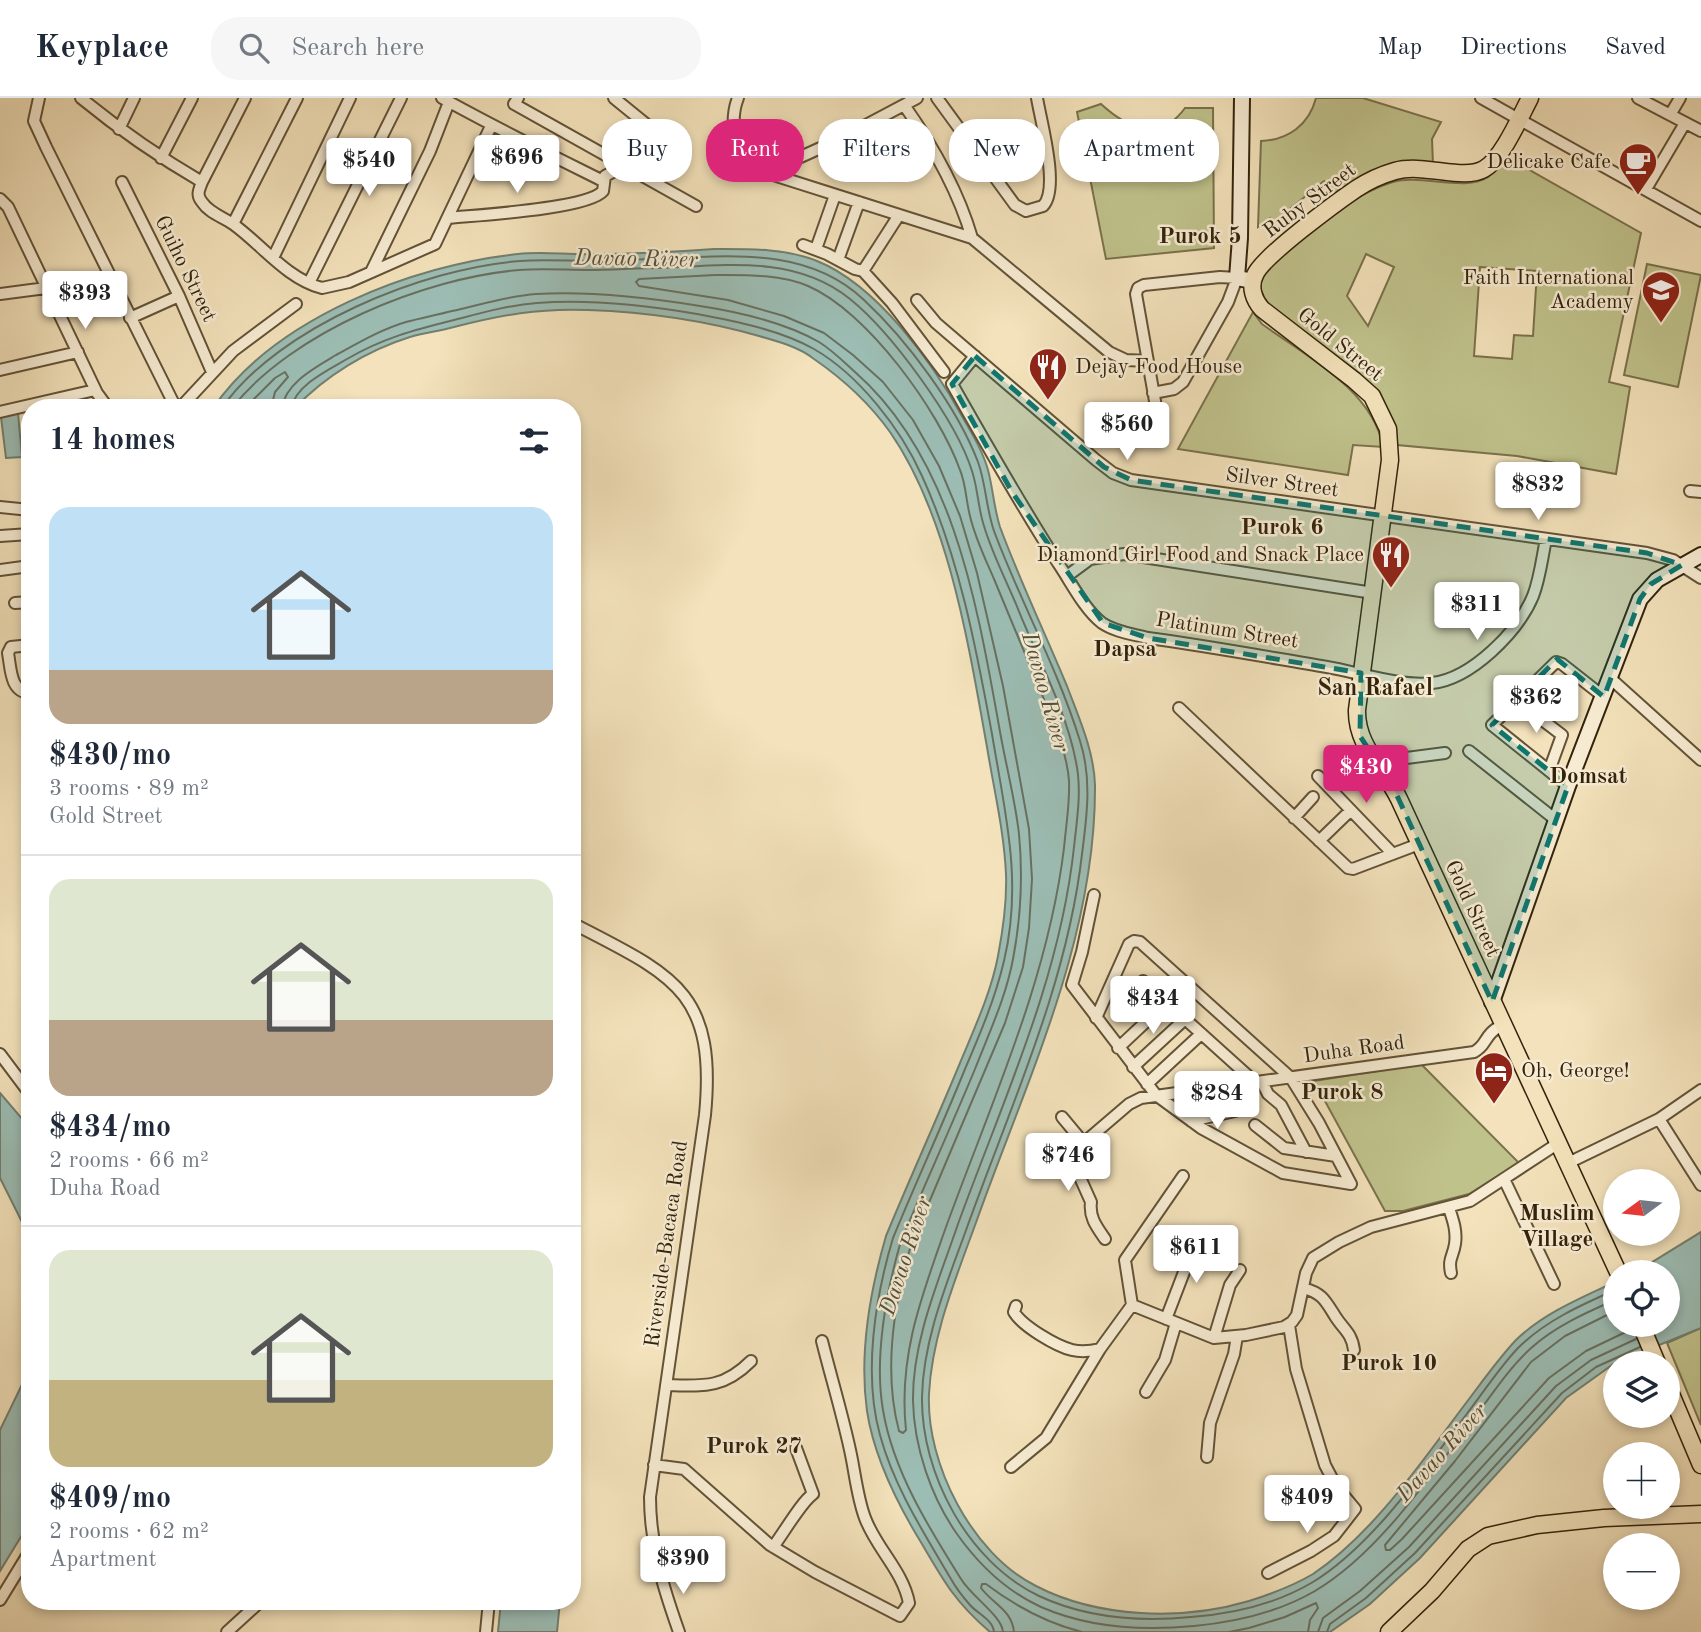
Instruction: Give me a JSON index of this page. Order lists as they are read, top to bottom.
{
  "streets": {
    "main road": ["Ruby Street", "Gold Street"],
    "street": [
      "Guiho Street",
      "Silver Street",
      "Platinum Street",
      "Duha Road",
      "Riverside-Bacaca Road"
    ]
  },
  "crossings": [
    ["Ruby Street", "Gold Street"],
    ["Gold Street", "Silver Street"],
    ["Gold Street", "Platinum Street"],
    ["Gold Street", "Duha Road"],
    ["Silver Street", "Platinum Street"]
  ],
  "districts": [
    "Purok 5",
    "Purok 6",
    "Dapsa",
    "San Rafael",
    "Domsat",
    "Purok 8",
    "Muslim Village",
    "Purok 10",
    "Purok 27"
  ],
  "water": ["Davao River"],
  "places": {
    "cafe": ["Delicake Cafe"],
    "school or university": ["Faith International Academy"],
    "restaurant": ["Dejay Food House", "Diamond Girl Food and Snack Place"],
    "hotel": ["Oh, George!"]
  },
  "north": "left",
  "page": {
    "header": "Keyplace",
    "search": "Search here",
    "nav": ["Map", "Directions", "Saved"],
    "chip": [
      "Buy",
      "Rent",
      "Filters",
      "New",
      "Apartment"
    ],
    "price": [
      "$696",
      "$540",
      "$393",
      "$560",
      "$832",
      "$311",
      "$362",
      "$430",
      "$434",
      "$284",
      "$746",
      "$611",
      "$409",
      "$390"
    ],
    "heading": "14 homes",
    "list": [
      {
        "name": "$430/mo",
        "note": "3 rooms · 89 m² · Gold Street"
      },
      {
        "name": "$434/mo",
        "note": "2 rooms · 66 m² · Duha Road"
      },
      {
        "name": "$409/mo",
        "note": "2 rooms · 62 m² · Apartment"
      }
    ],
    "map_buttons": ["+", "−"]
  }
}
